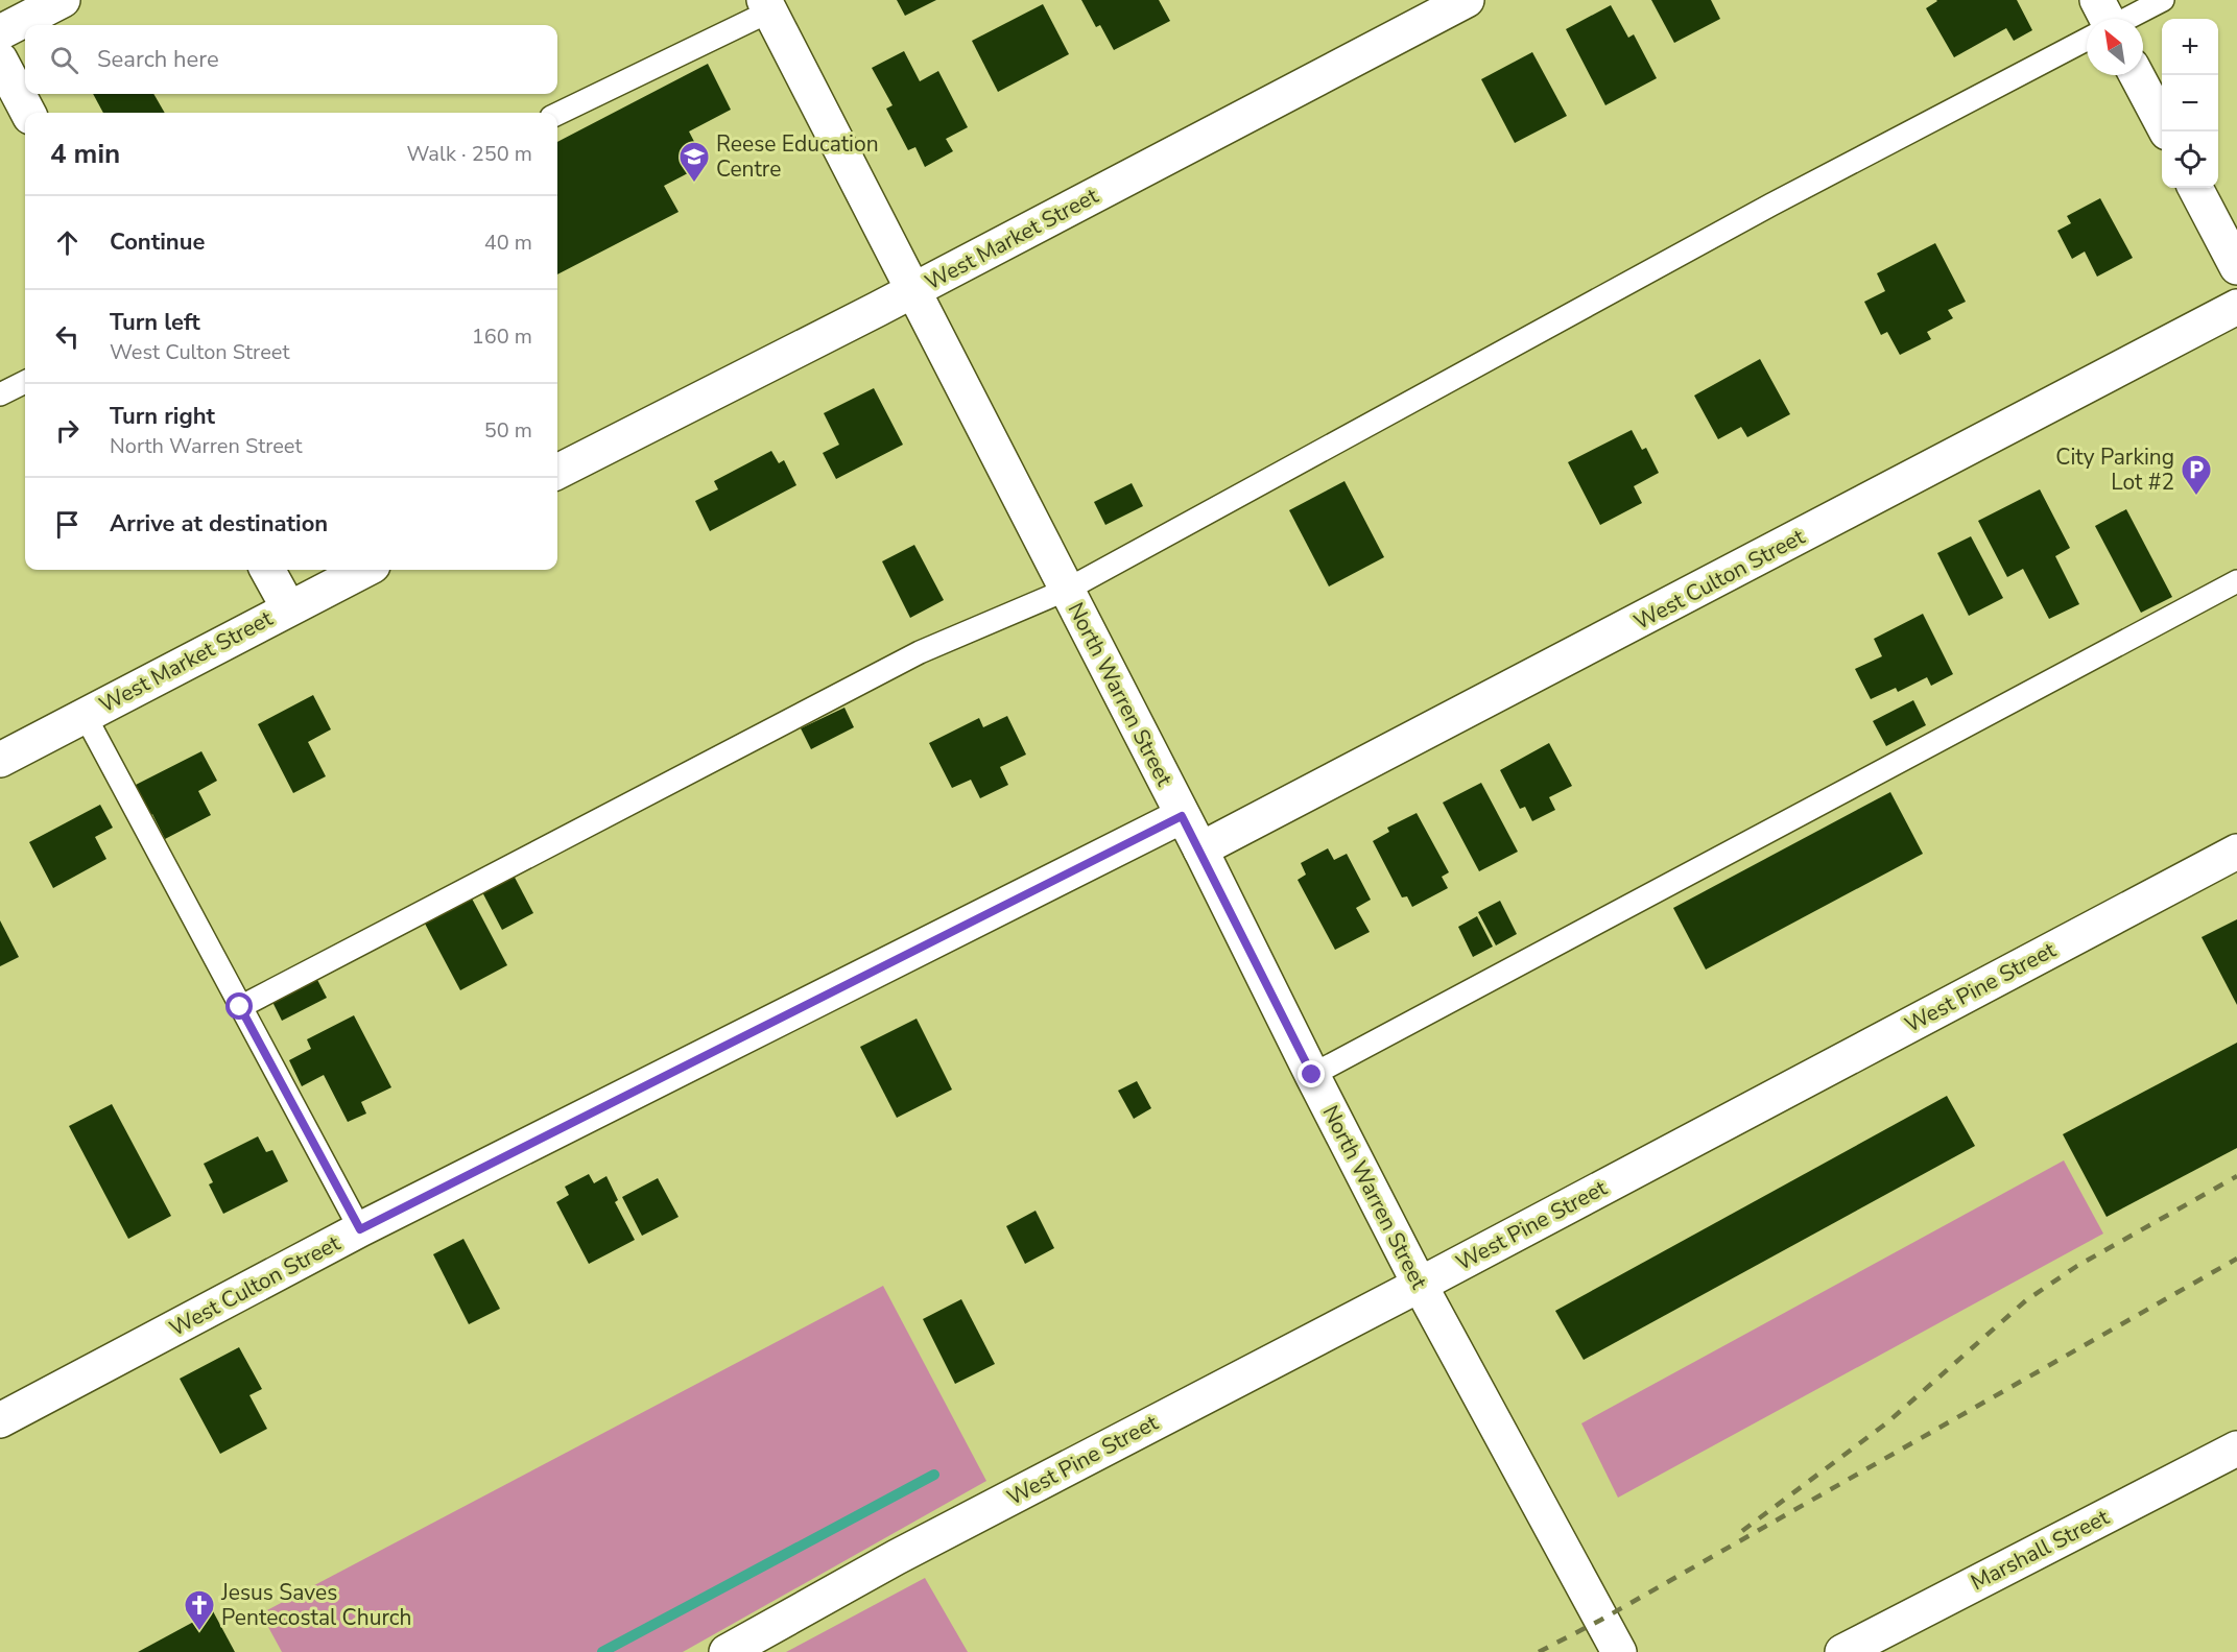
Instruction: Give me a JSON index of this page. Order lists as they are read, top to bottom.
{
  "streets": {
    "street": [
      "West Market Street",
      "West Culton Street",
      "North Warren Street",
      "West Pine Street",
      "Marshall Street"
    ]
  },
  "crossings": [
    ["West Market Street", "North Warren Street"],
    ["West Culton Street", "North Warren Street"],
    ["North Warren Street", "West Pine Street"]
  ],
  "places": {
    "school or university": ["Reese Education Centre"],
    "parking": ["City Parking Lot #2"],
    "church": ["Jesus Saves Pentecostal Church"]
  },
  "north": "top left",
  "page": {
    "map_buttons": ["+", "−"],
    "search": "Search here",
    "heading": ["4 min", "Walk · 250 m"],
    "list": [
      ["Continue", "40 m"],
      ["Turn left", "West Culton Street", "160 m"],
      ["Turn right", "North Warren Street", "50 m"],
      "Arrive at destination"
    ]
  }
}
